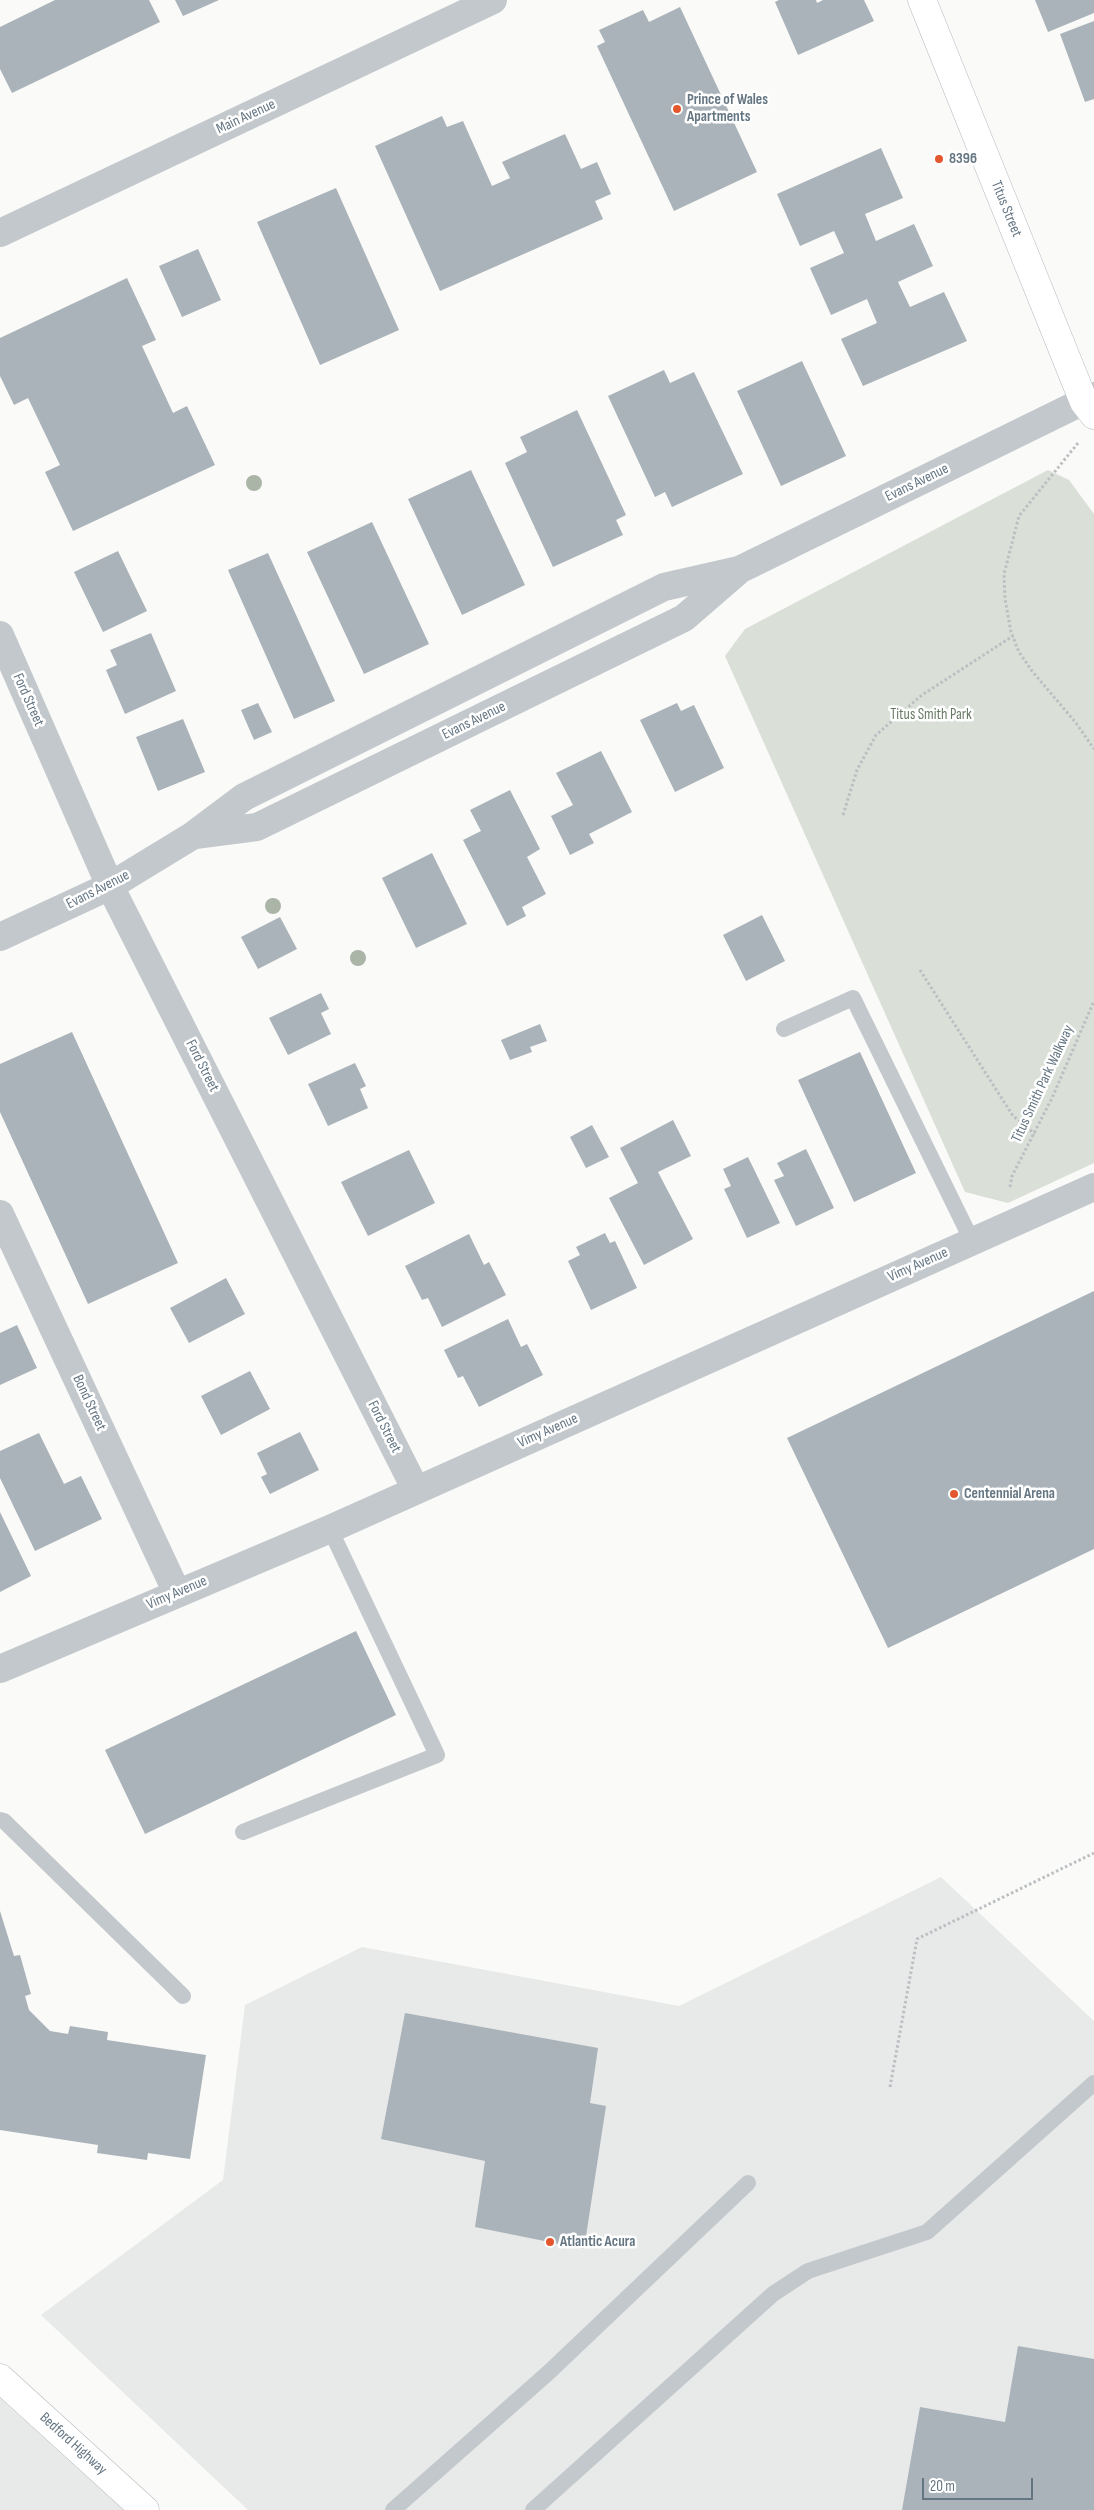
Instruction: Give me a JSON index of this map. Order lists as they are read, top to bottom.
{
  "streets": {
    "main road": ["Titus Street", "Bedford Highway"],
    "street": [
      "Main Avenue",
      "Evans Avenue",
      "Ford Street",
      "Vimy Avenue",
      "Bond Street"
    ],
    "path": ["Titus Smith Park Walkway"]
  },
  "crossings": [
    ["Titus Street", "Evans Avenue"],
    ["Evans Avenue", "Ford Street"],
    ["Ford Street", "Vimy Avenue"],
    ["Vimy Avenue", "Bond Street"]
  ],
  "parks": ["Titus Smith Park"],
  "places": [
    "Prince of Wales Apartments",
    "8396",
    "Centennial Arena",
    "Atlantic Acura"
  ],
  "scale_bar": "20 m"
}
